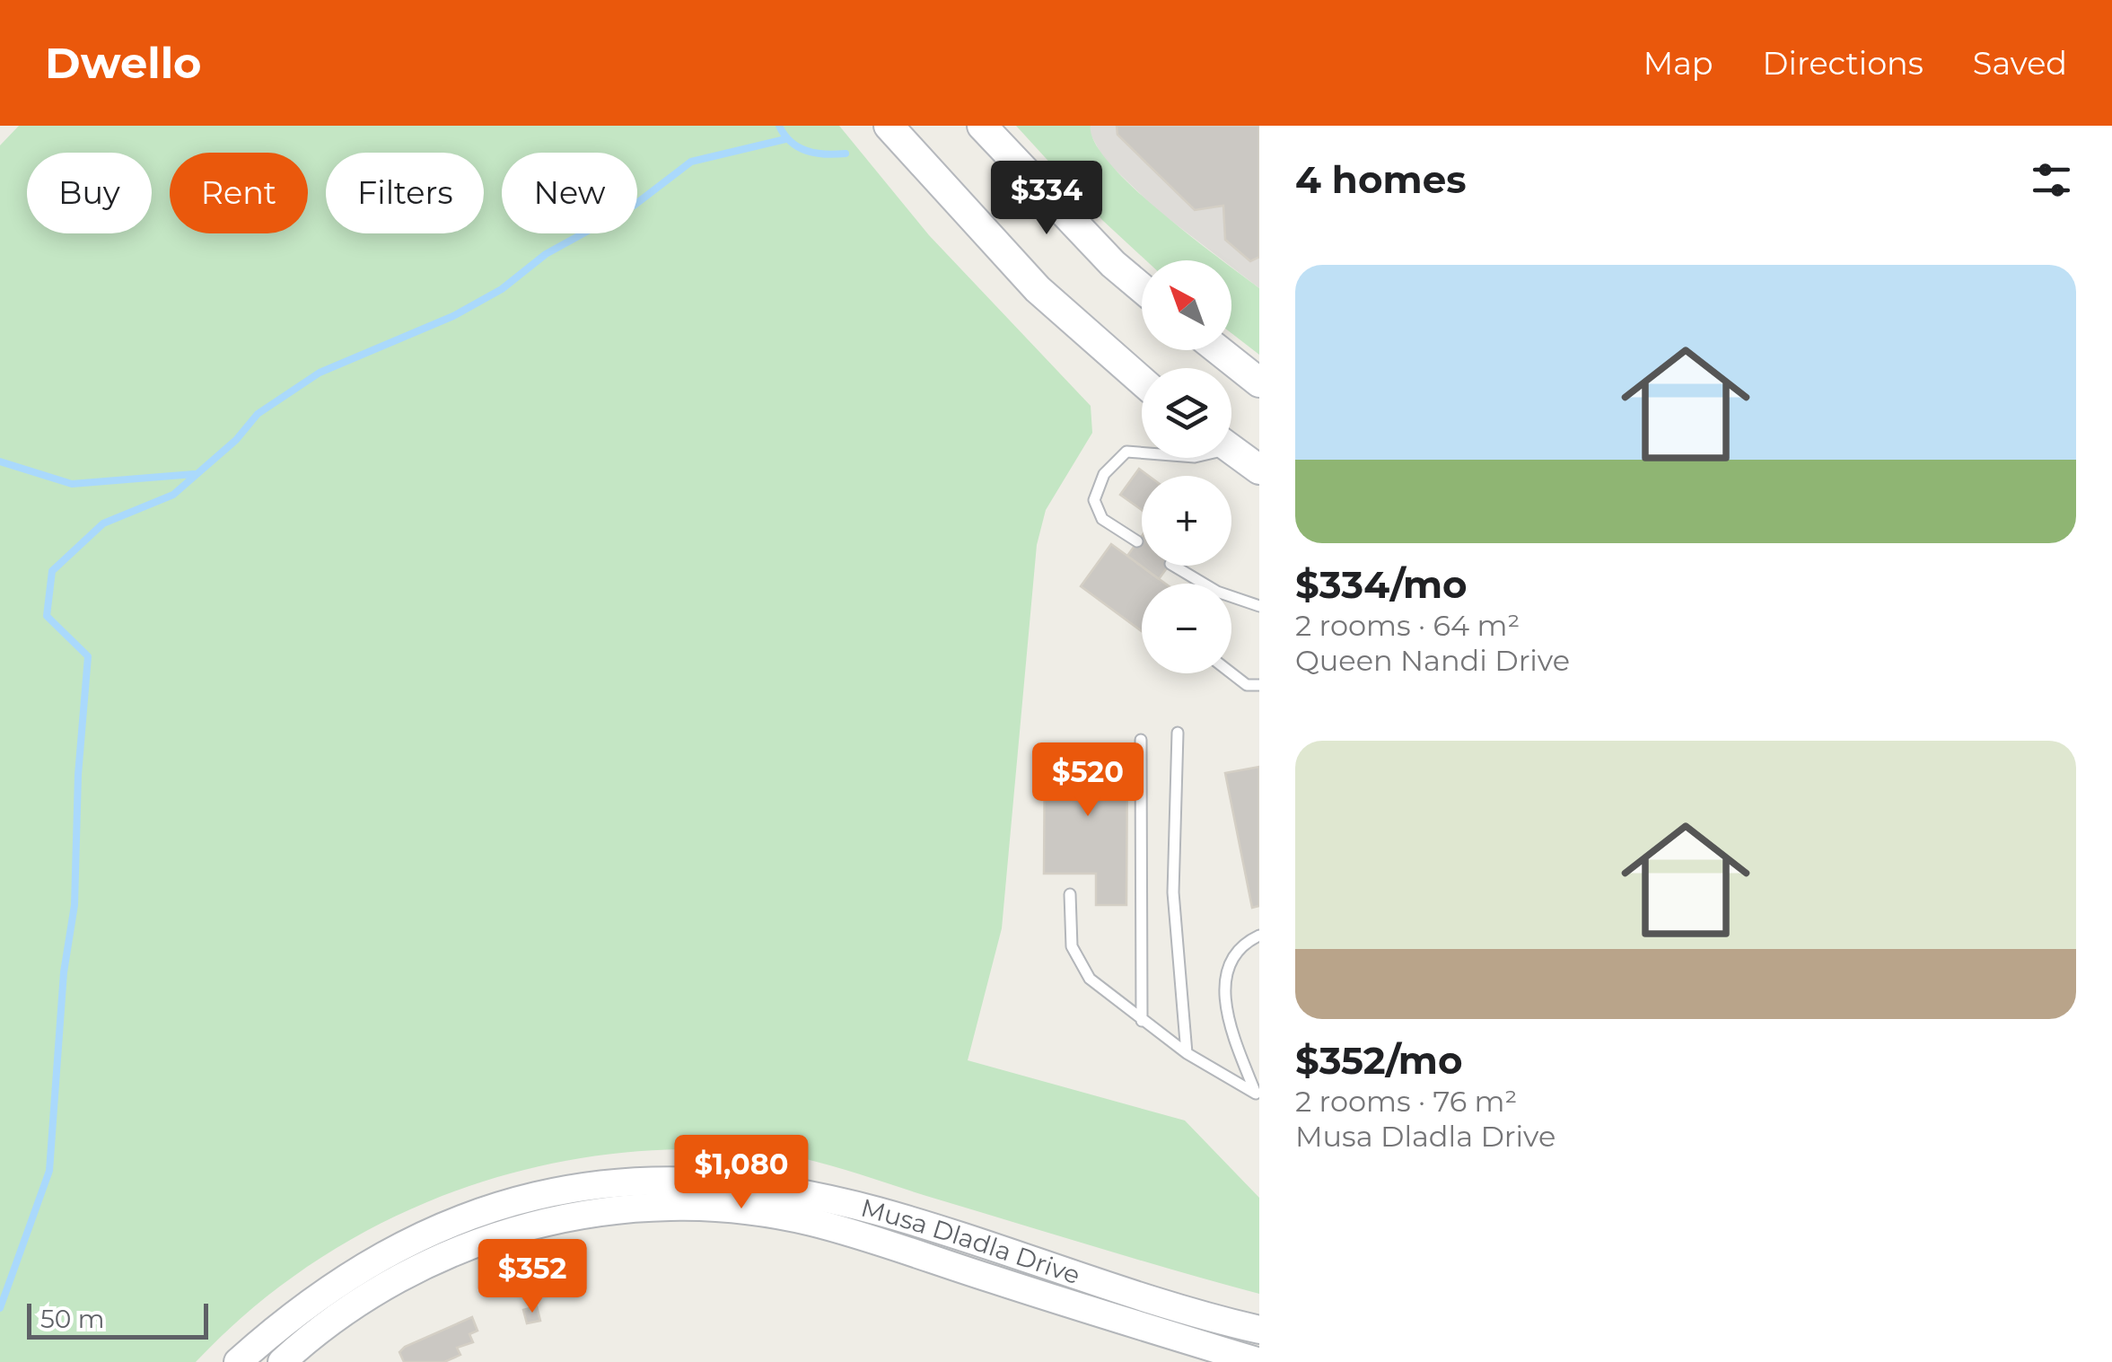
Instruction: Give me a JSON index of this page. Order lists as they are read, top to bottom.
{
  "streets": {
    "street": ["Musa Dladla Drive"]
  },
  "scale_bar": "50 m",
  "north": "top left",
  "page": {
    "header": "Dwello",
    "nav": ["Map", "Directions", "Saved"],
    "heading": "4 homes",
    "chip": [
      "Buy",
      "Rent",
      "Filters",
      "New"
    ],
    "price": [
      "$334",
      "$520",
      "$1,080",
      "$352"
    ],
    "list": [
      {
        "name": "$334/mo",
        "note": "2 rooms · 64 m² · Queen Nandi Drive"
      },
      {
        "name": "$352/mo",
        "note": "2 rooms · 76 m² · Musa Dladla Drive"
      }
    ],
    "map_buttons": ["+", "−"],
    "scale": "50 m"
  }
}
